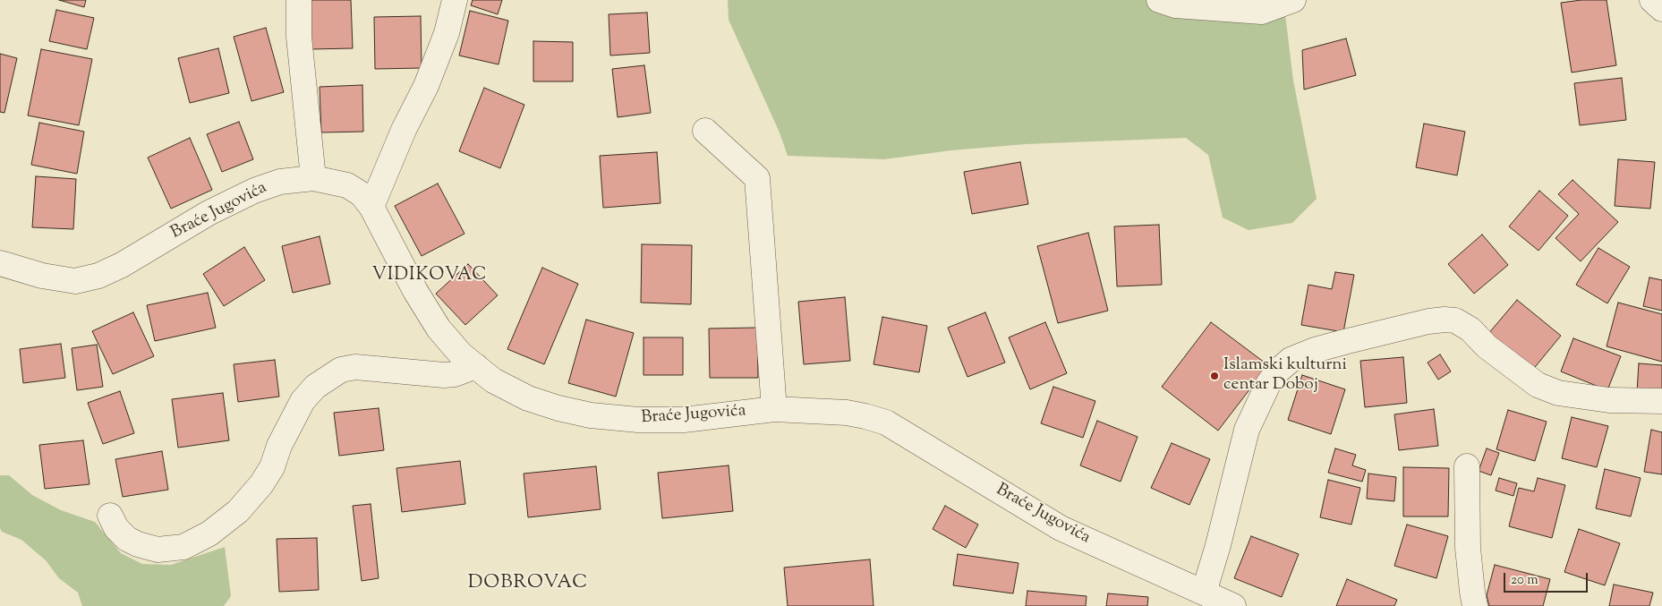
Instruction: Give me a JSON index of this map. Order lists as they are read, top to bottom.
{
  "streets": {
    "street": ["Braće Jugovića"]
  },
  "districts": ["VIDIKOVAC", "DOBROVAC"],
  "places": ["Islamski kulturni centar Doboj"],
  "scale_bar": "20 m"
}
